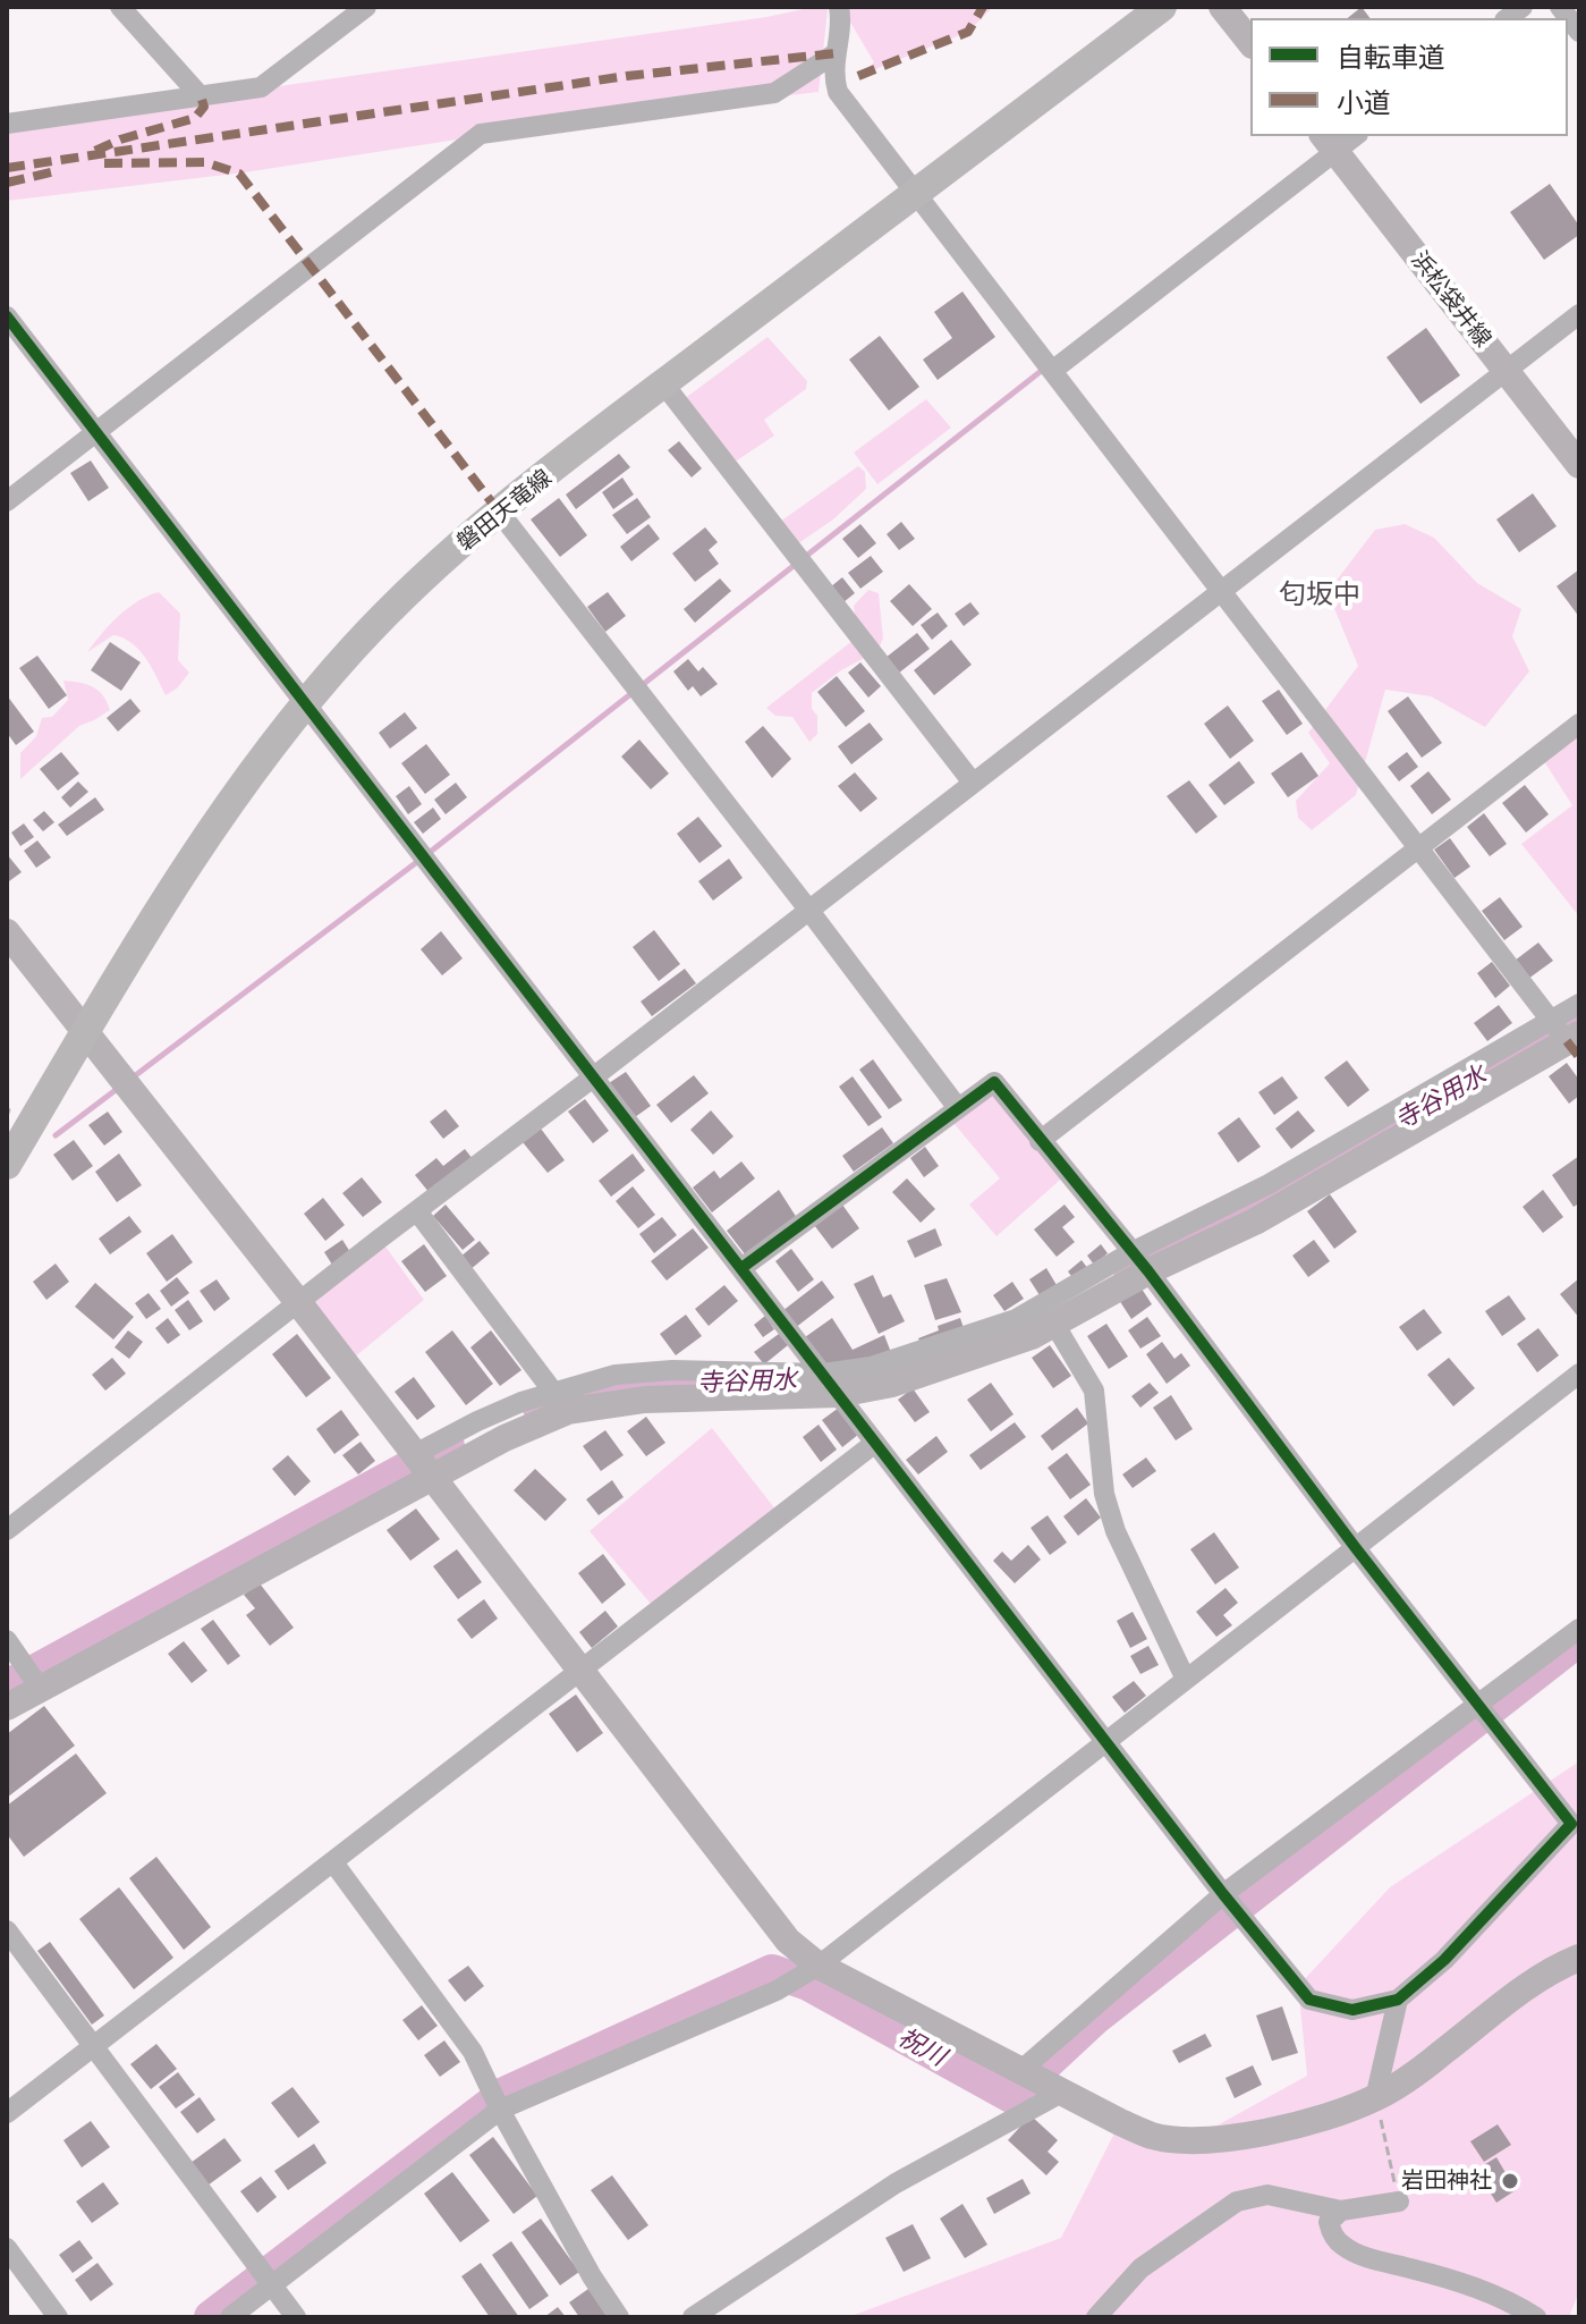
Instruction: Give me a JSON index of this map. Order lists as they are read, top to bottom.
{
  "streets": {
    "main road": ["磐田天竜線"],
    "street": ["浜松袋井線"]
  },
  "districts": ["匂坂中"],
  "water": ["寺谷用水", "祝川"],
  "places": ["岩田神社"],
  "legend": ["自転車道", "小道"]
}
